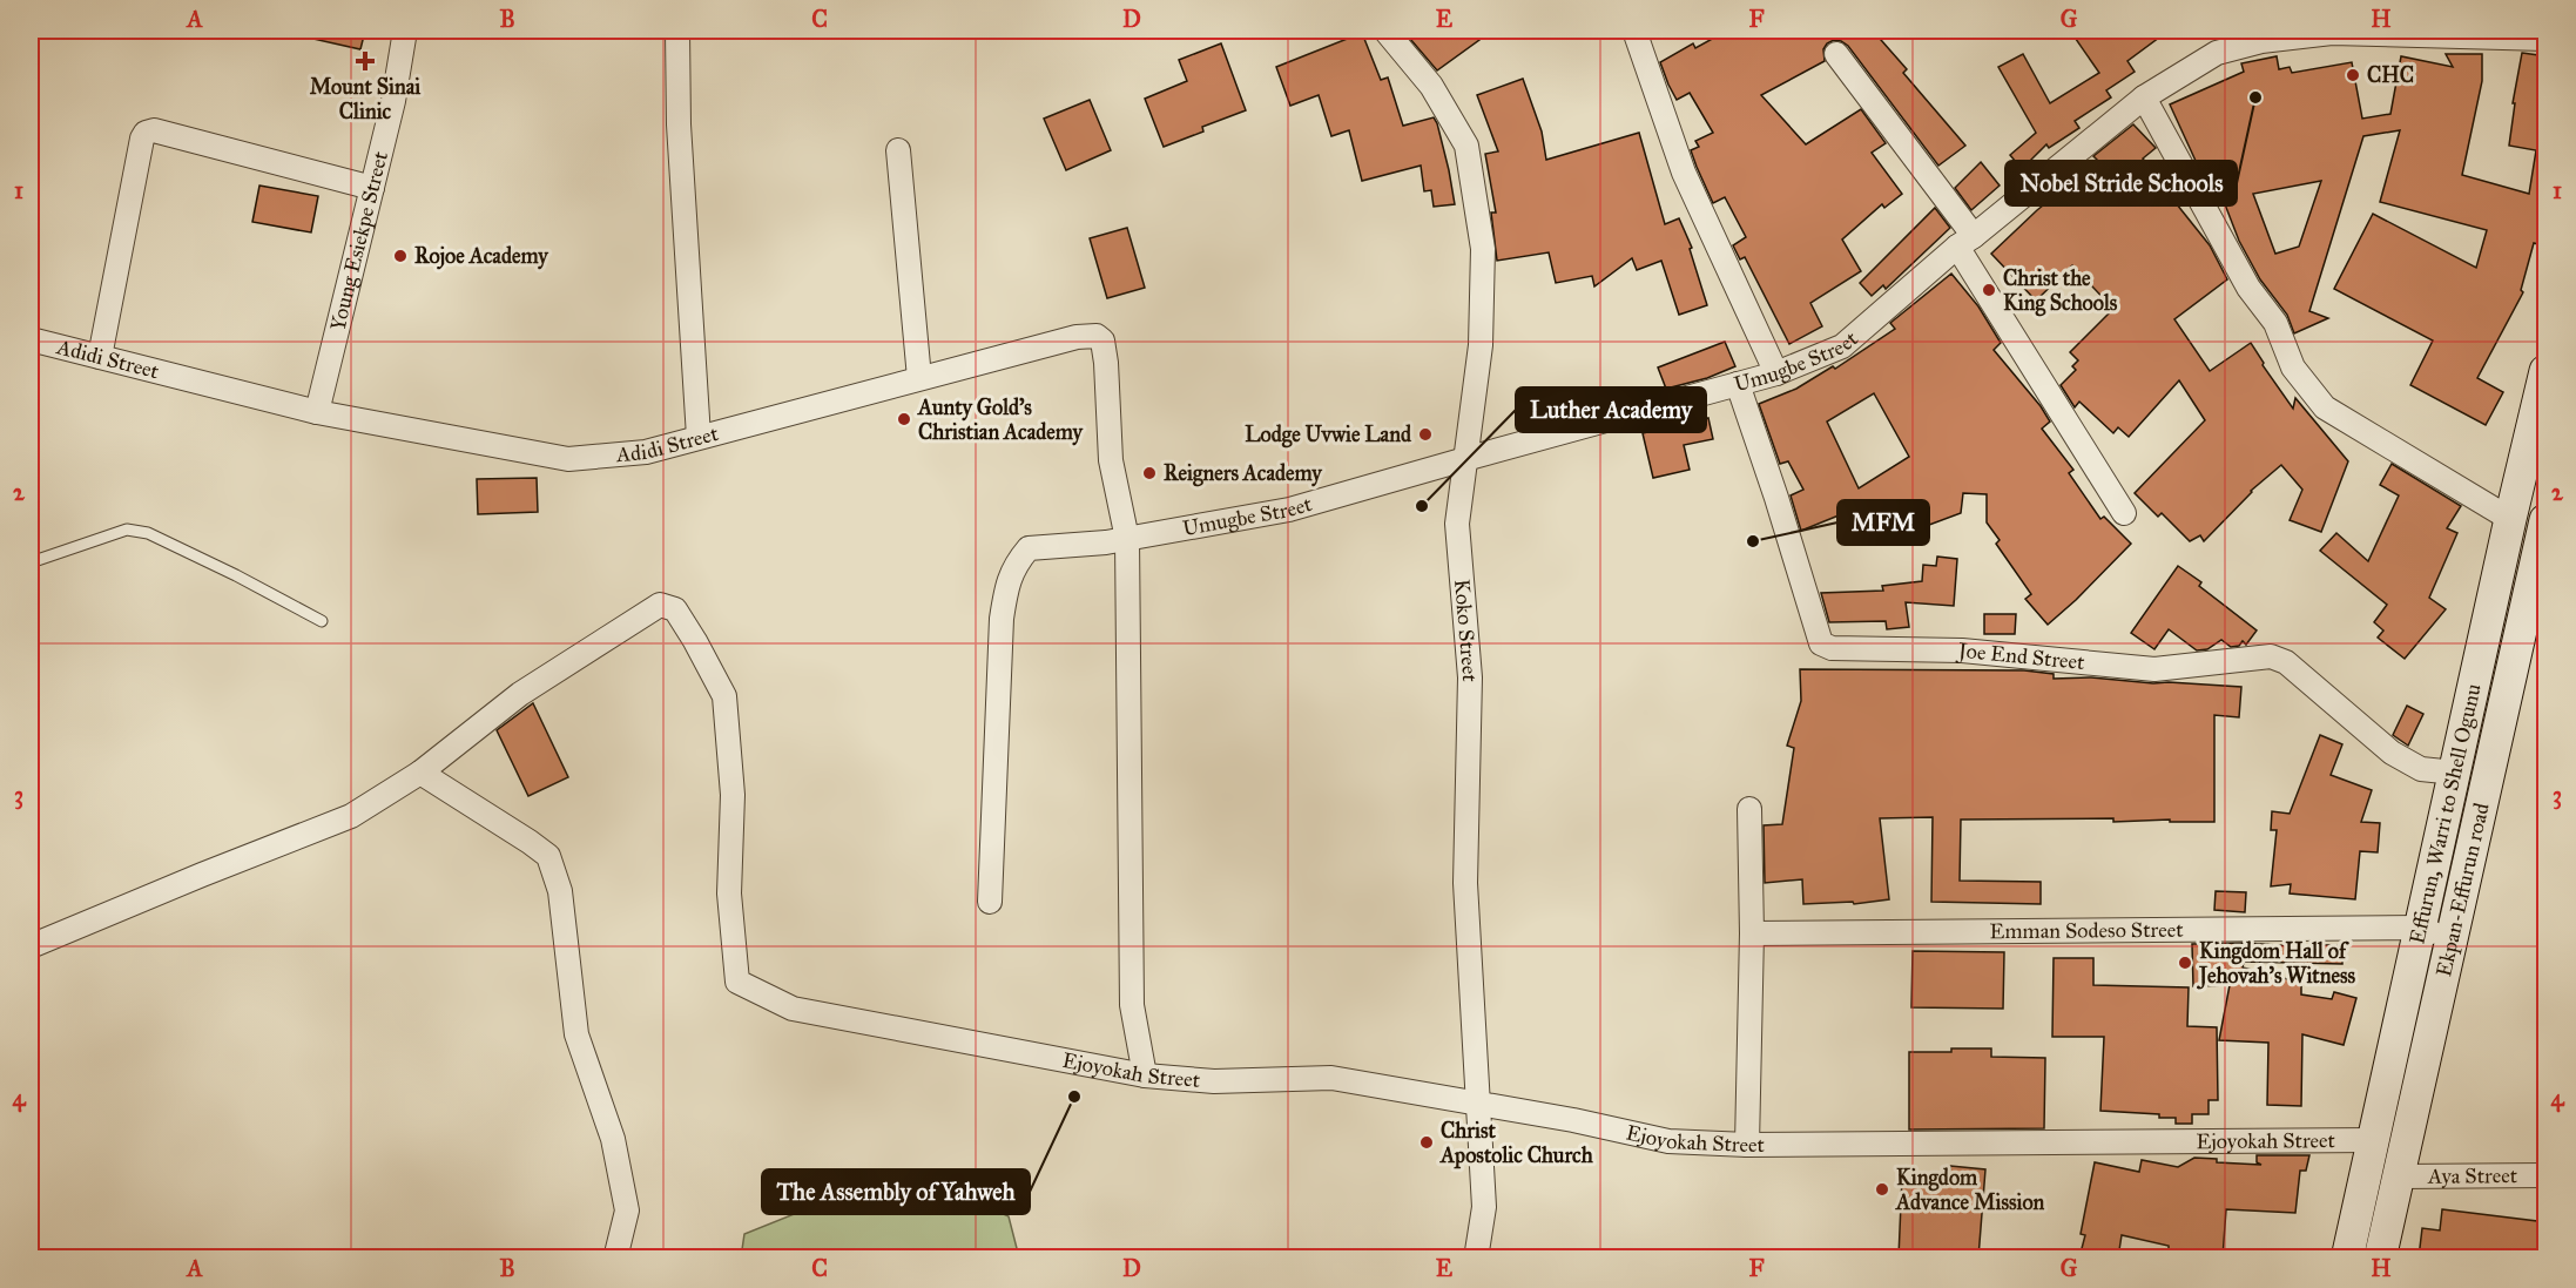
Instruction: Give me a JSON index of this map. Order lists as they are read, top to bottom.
{
  "streets": {
    "main road": ["Effurun, Warri to Shell Ogunu", "Ekpan-Effurun road"],
    "street": [
      "Young Esiekpe Street",
      "Umugbe Street",
      "Adidi Street",
      "Koko Street",
      "Joe End Street",
      "Emman Sodeso Street",
      "Ejoyokah Street",
      "Aya Street"
    ]
  },
  "crossings": [
    ["Young Esiekpe Street", "Adidi Street"],
    ["Umugbe Street", "Adidi Street"],
    ["Umugbe Street", "Koko Street"],
    ["Umugbe Street", "Joe End Street"],
    ["Koko Street", "Ejoyokah Street"],
    ["Joe End Street", "Effurun, Warri to Shell Ogunu"],
    ["Effurun, Warri to Shell Ogunu", "Emman Sodeso Street"],
    ["Effurun, Warri to Shell Ogunu", "Ejoyokah Street"],
    ["Ekpan-Effurun road", "Aya Street"]
  ],
  "places": {
    "health": ["Mount Sinai Clinic"],
    "other": [
      "CHC",
      "Nobel Stride Schools",
      "Rojoe Academy",
      "Christ the King Schools",
      "Aunty Gold's Christian Academy",
      "Lodge Uvwie Land",
      "Reigners Academy",
      "Luther Academy",
      "MFM",
      "Kingdom Hall of Jehovah's Witness",
      "The Assembly of Yahweh",
      "Christ Apostolic Church",
      "Kingdom Advance Mission"
    ]
  },
  "grid": {
    "columns": [
      "A",
      "B",
      "C",
      "D",
      "E",
      "F",
      "G",
      "H"
    ],
    "rows": [
      "1",
      "2",
      "3",
      "4"
    ]
  }
}
